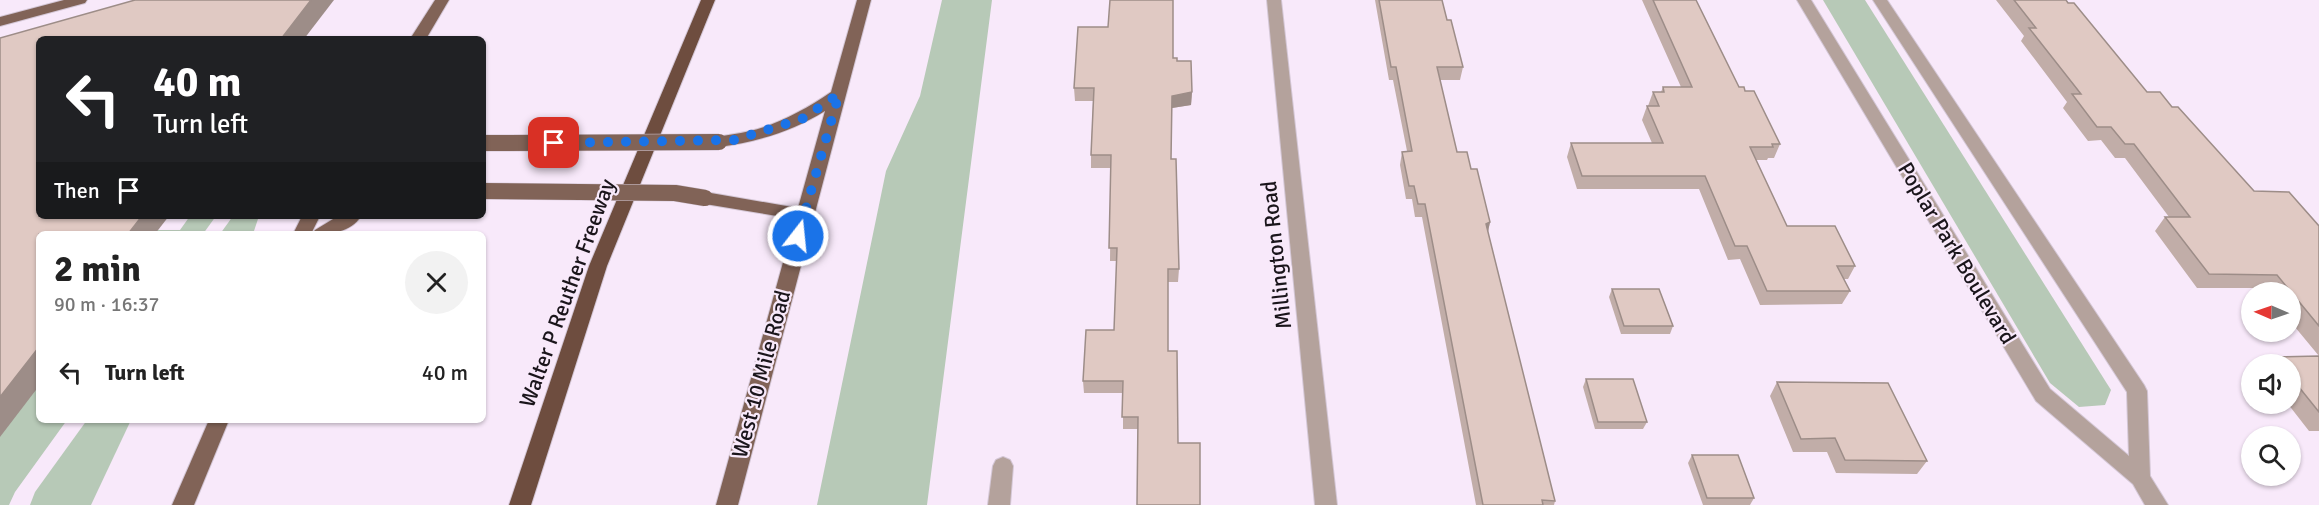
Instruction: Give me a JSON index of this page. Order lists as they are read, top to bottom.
{
  "streets": {
    "highway": ["Walter P Reuther Freeway"],
    "main road": ["West 10 Mile Road"],
    "street": ["Poplar Park Boulevard", "Millington Road"]
  },
  "north": "left",
  "page": {
    "turn": ["40 m", "Turn left"],
    "then": "Then",
    "heading": ["2 min", "90 m · 16:37"],
    "list": [
      {
        "name": "Turn left",
        "value": "40 m"
      }
    ]
  }
}
